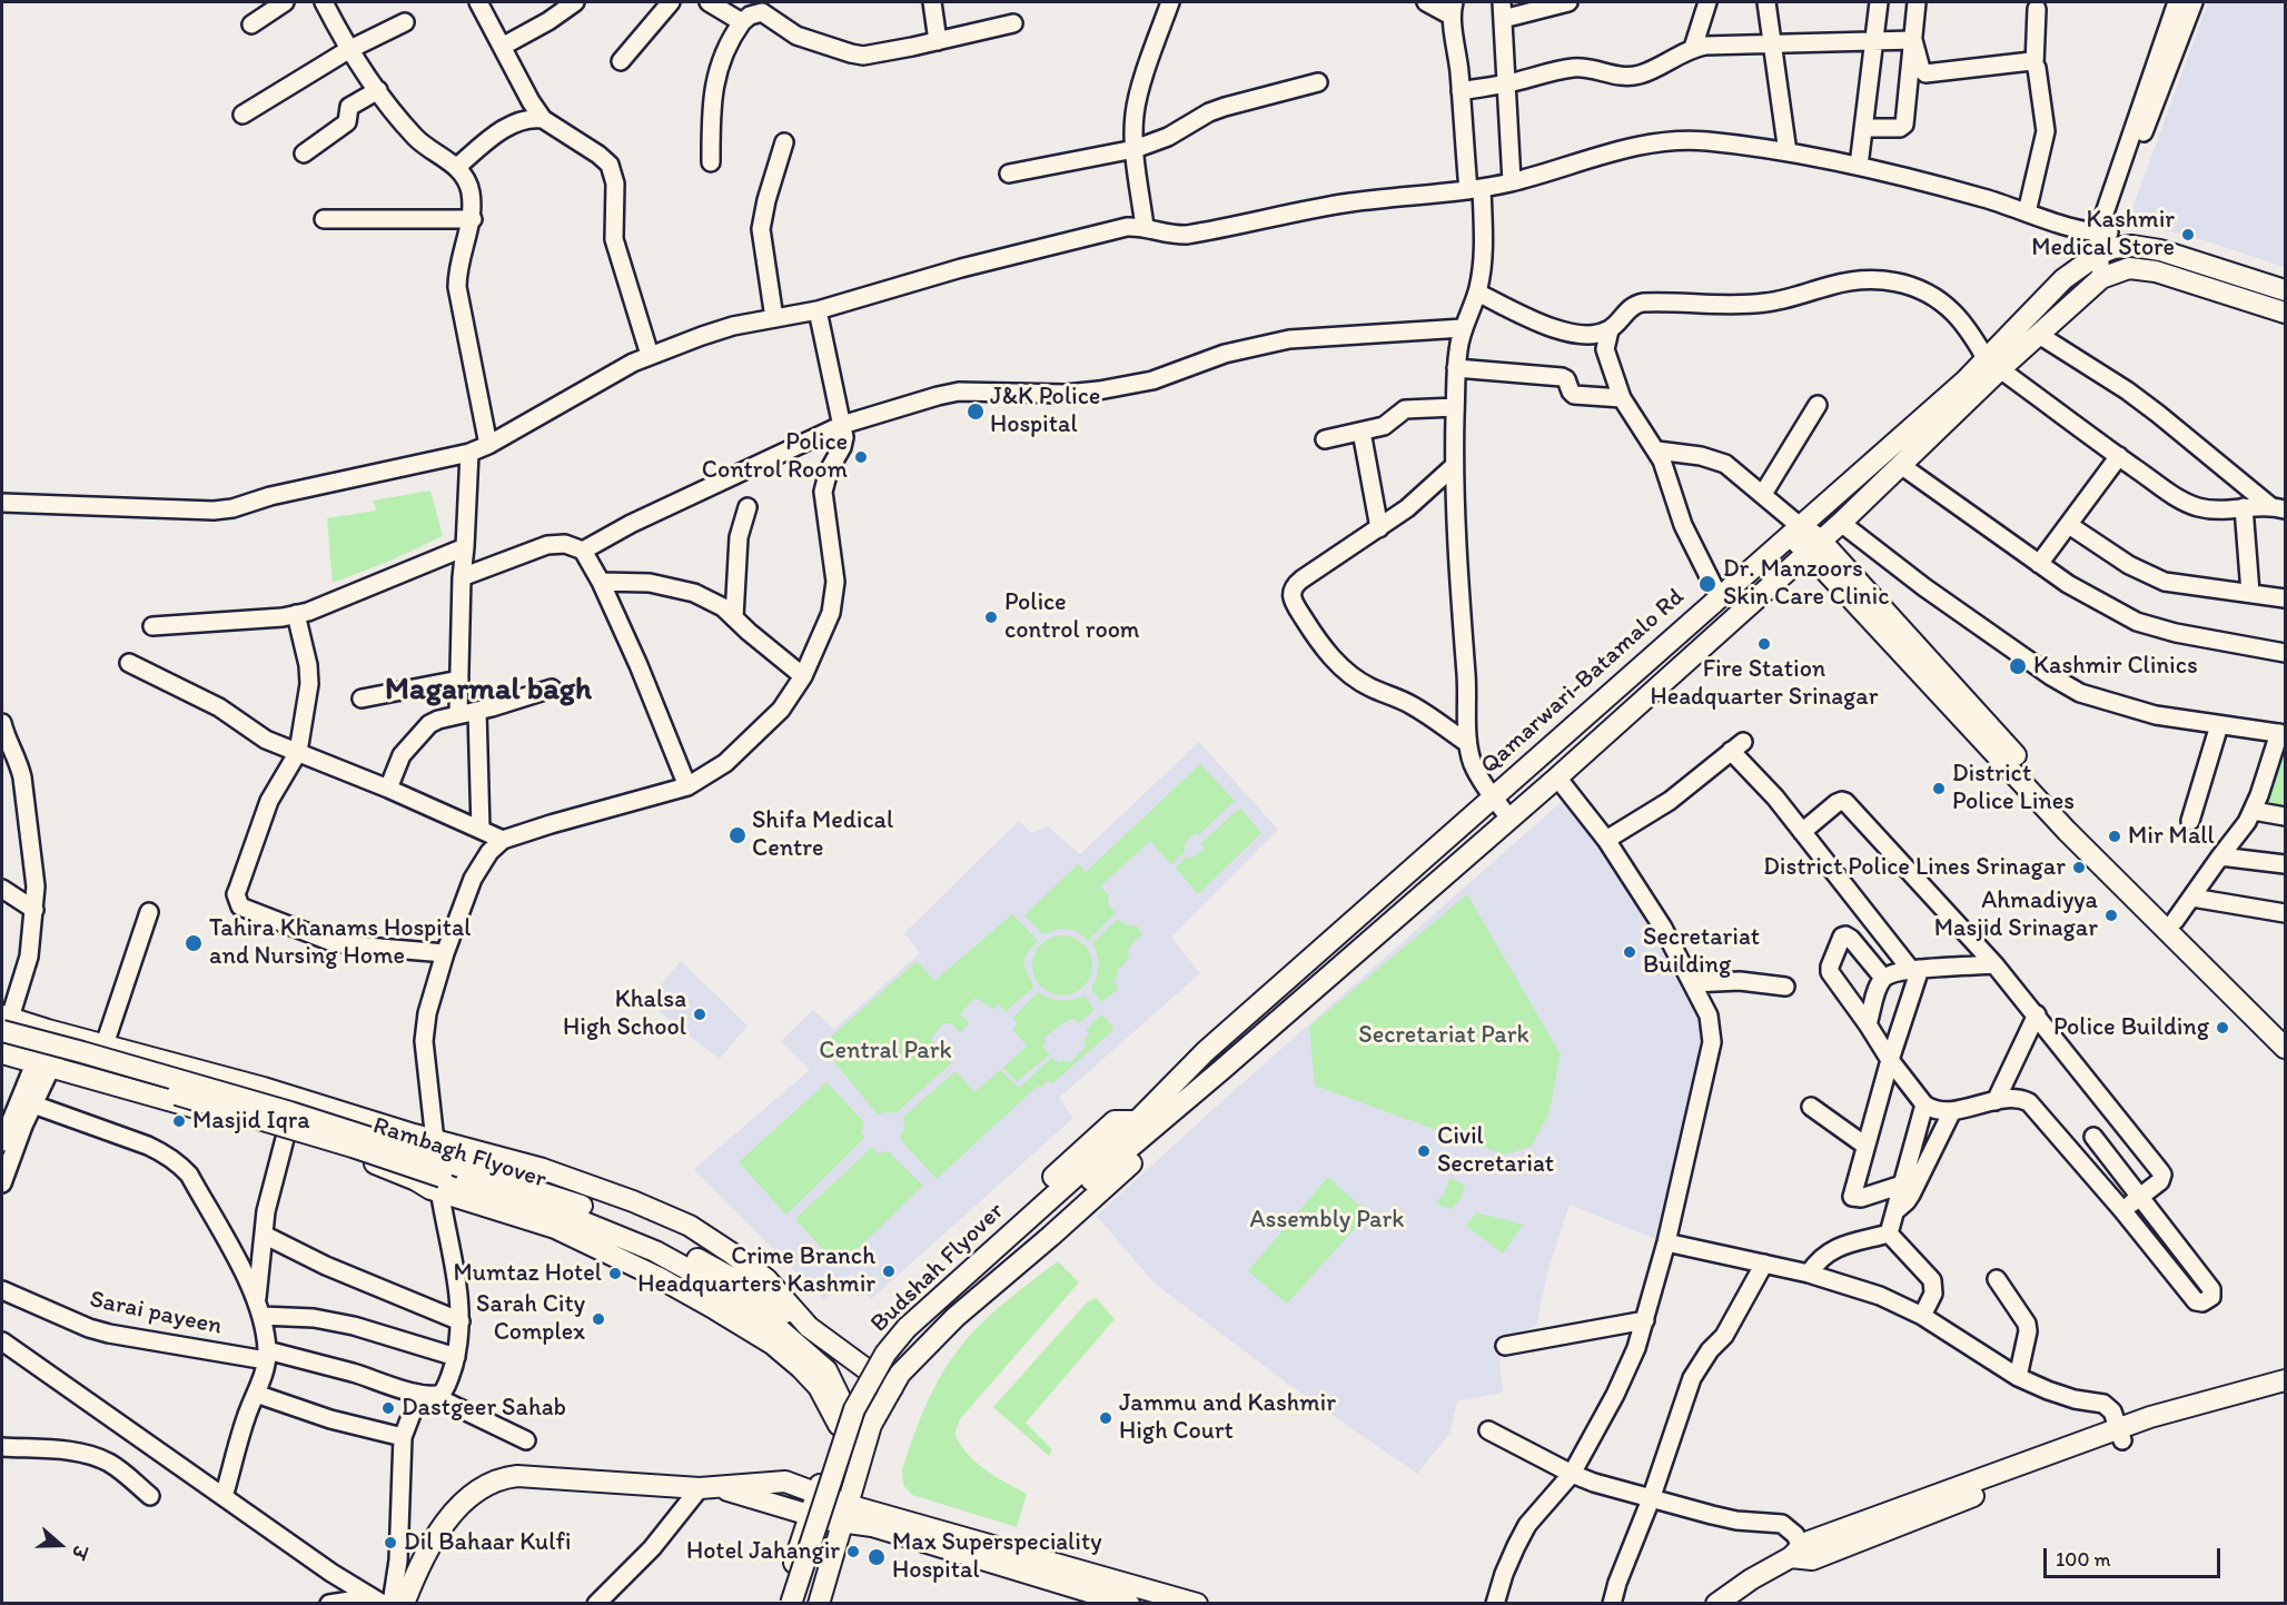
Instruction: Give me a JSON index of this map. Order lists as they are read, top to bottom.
{
  "streets": {
    "main road": ["Qamarwari-Batamalo Rd", "Rambagh Flyover", "Budshah Flyover"],
    "street": ["Sarai payeen"]
  },
  "crossings": [
    ["Qamarwari-Batamalo Rd", "Budshah Flyover"]
  ],
  "districts": ["Magarmal bagh"],
  "parks": ["Secretariat Park", "Central Park", "Assembly Park"],
  "places": [
    "Kashmir Medical Store",
    "J&K Police Hospital",
    "Police Control Room",
    "Dr. Manzoors Skin Care Clinic",
    "Police control room",
    "Fire Station Headquarter Srinagar",
    "Kashmir Clinics",
    "District Police Lines",
    "Shifa Medical Centre",
    "Mir Mall",
    "District Police Lines Srinagar",
    "Ahmadiyya Masjid Srinagar",
    "Tahira Khanams Hospital and Nursing Home",
    "Secretariat Building",
    "Khalsa High School",
    "Police Building",
    "Masjid Iqra",
    "Civil Secretariat",
    "Crime Branch Headquarters Kashmir",
    "Mumtaz Hotel",
    "Sarah City Complex",
    "Dastgeer Sahab",
    "Jammu and Kashmir High Court",
    "Dil Bahaar Kulfi",
    "Hotel Jahangir",
    "Max Superspeciality Hospital"
  ],
  "scale_bar": "100 m",
  "north": "right"
}
